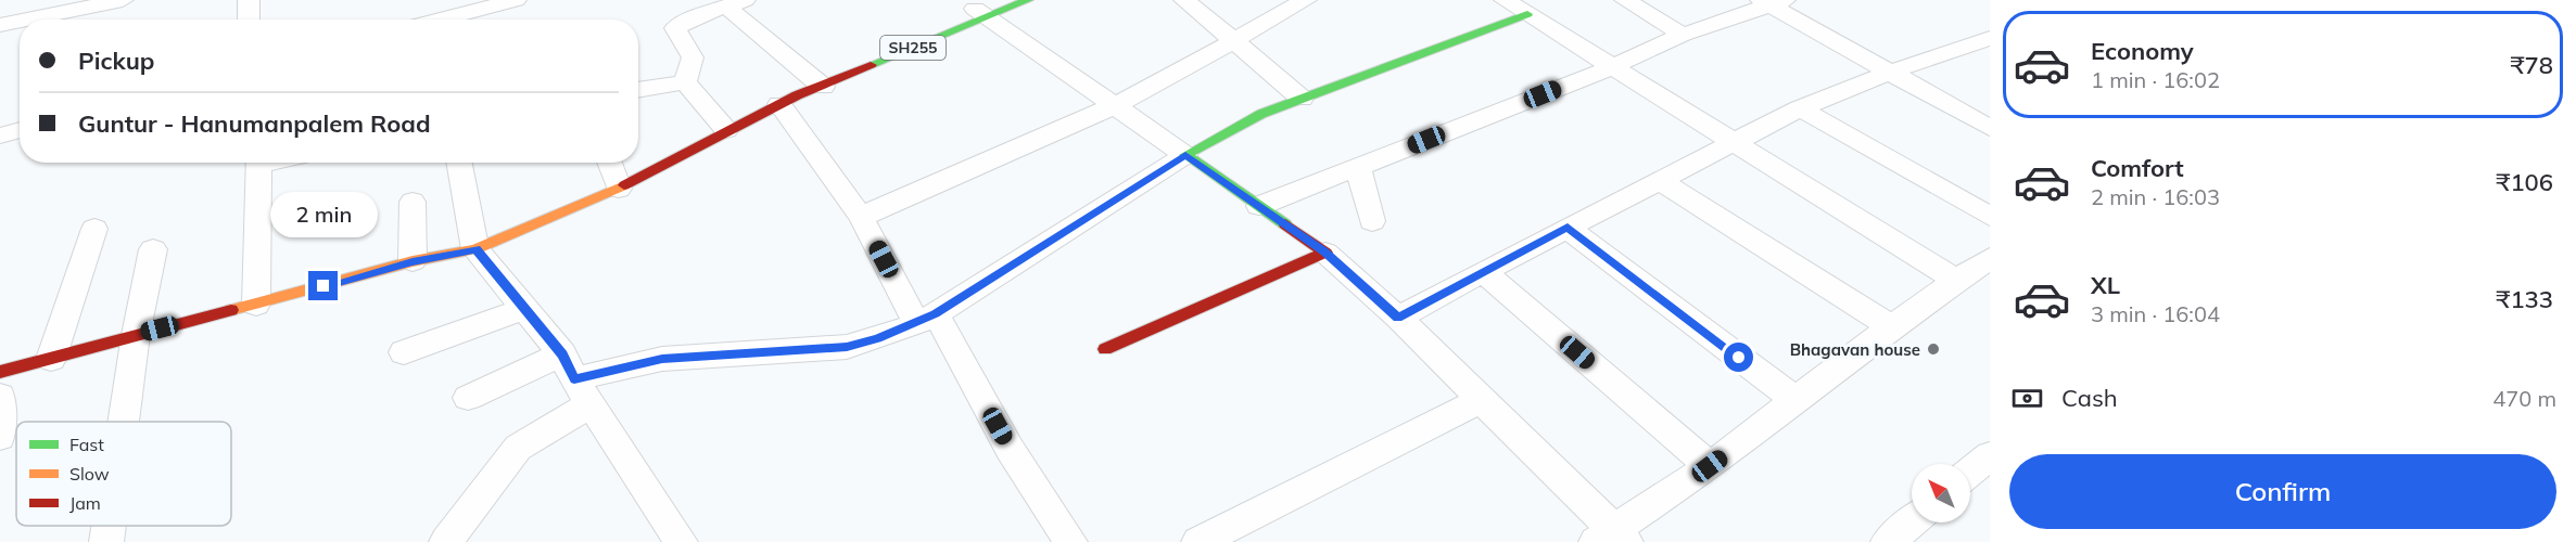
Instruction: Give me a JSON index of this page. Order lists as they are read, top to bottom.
{
  "streets": {
    "main road": ["SH255"]
  },
  "places": ["Bhagavan house"],
  "legend": ["Fast", "Slow", "Jam"],
  "north": "top left",
  "page": {
    "list": [
      {
        "name": "Economy",
        "note": "1 min · 16:02",
        "value": "₹78"
      },
      {
        "name": "Comfort",
        "note": "2 min · 16:03",
        "value": "₹106"
      },
      {
        "name": "XL",
        "note": "3 min · 16:04",
        "value": "₹133"
      }
    ],
    "banner": ["Pickup", "Guntur - Hanumanpalem Road"],
    "bubble": "2 min",
    "pay": ["Cash", "470 m"],
    "buttons": "Confirm"
  }
}
